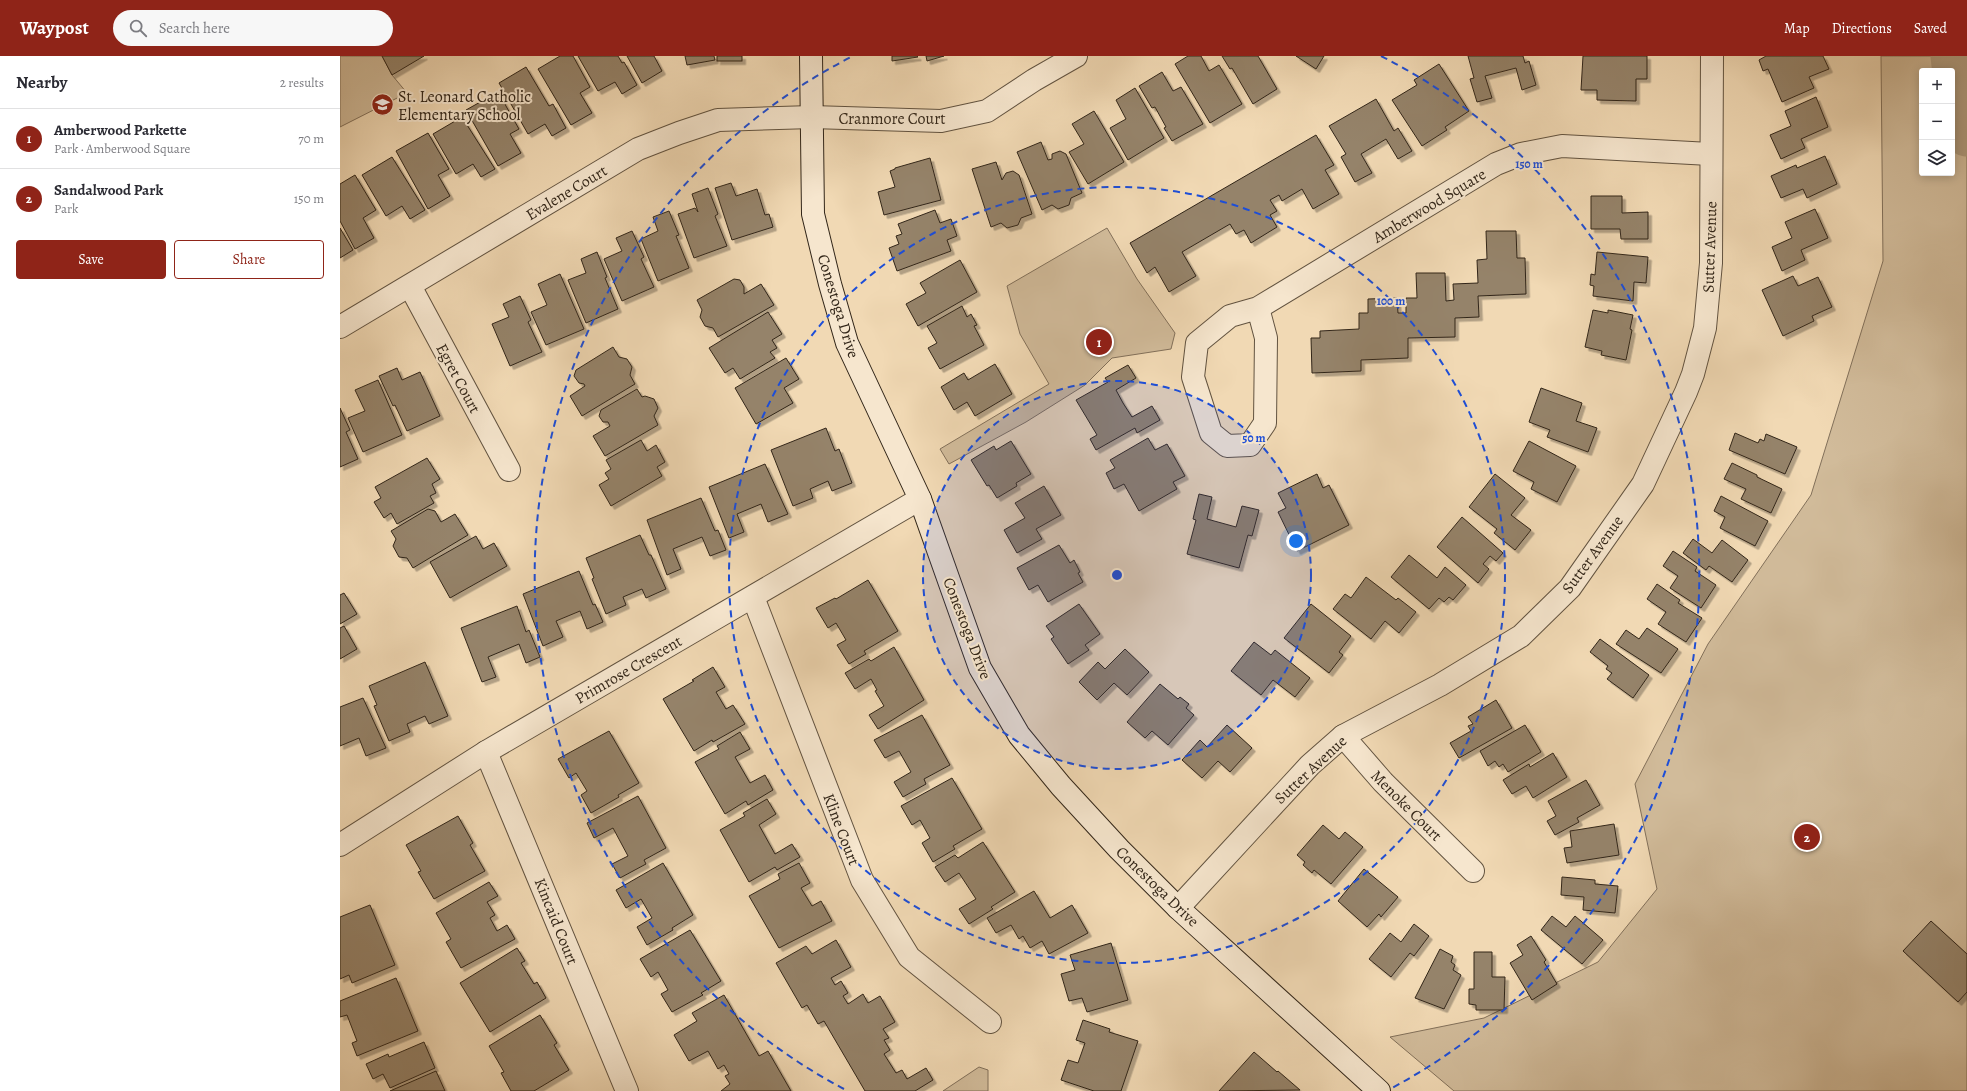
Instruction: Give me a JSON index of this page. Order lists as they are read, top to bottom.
{
  "streets": {
    "street": [
      "Cranmore Court",
      "Evalene Court",
      "Amberwood Square",
      "Sutter Avenue",
      "Conestoga Drive",
      "Egret Court",
      "Primrose Crescent",
      "Menoke Court",
      "Kline Court",
      "Kincaid Court"
    ]
  },
  "crossings": [
    ["Cranmore Court", "Evalene Court"],
    ["Cranmore Court", "Conestoga Drive"],
    ["Evalene Court", "Conestoga Drive"],
    ["Evalene Court", "Egret Court"],
    ["Amberwood Square", "Sutter Avenue"],
    ["Sutter Avenue", "Conestoga Drive"],
    ["Sutter Avenue", "Menoke Court"],
    ["Conestoga Drive", "Primrose Crescent"],
    ["Primrose Crescent", "Kline Court"],
    ["Primrose Crescent", "Kincaid Court"]
  ],
  "places": {
    "school or university": ["St. Leonard Catholic Elementary School"]
  },
  "page": {
    "header": "Waypost",
    "search": "Search here",
    "nav": ["Map", "Directions", "Saved"],
    "heading": ["Nearby", "2 results"],
    "map_buttons": ["+", "−"],
    "list": [
      {
        "mark": "1",
        "name": "Amberwood Parkette",
        "note": "Park · Amberwood Square",
        "value": "70 m"
      },
      {
        "mark": "2",
        "name": "Sandalwood Park",
        "note": "Park",
        "value": "150 m"
      }
    ],
    "buttons": ["Save", "Share"],
    "pins": ["1", "2"]
  },
  "rings": ["150 m", "100 m", "50 m"]
}
